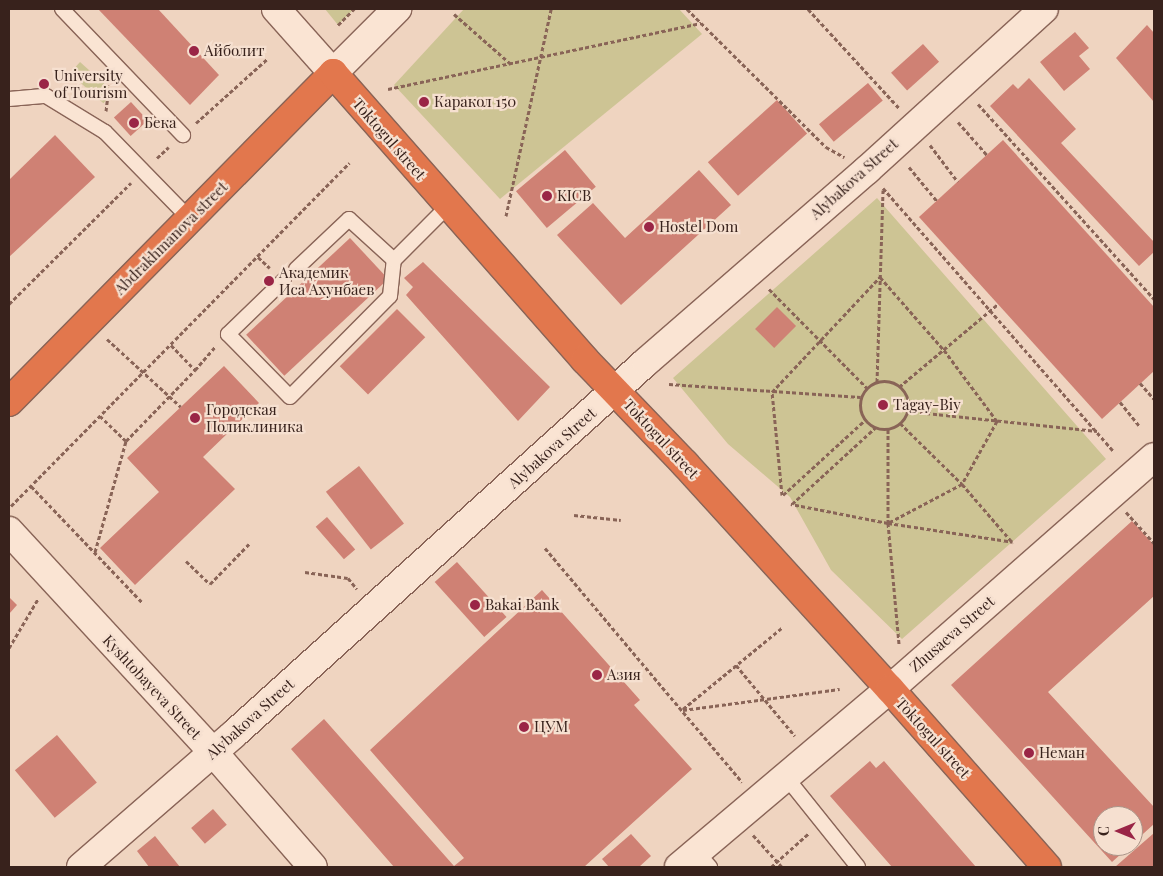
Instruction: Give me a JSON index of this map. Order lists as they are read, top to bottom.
{
  "streets": {
    "highway": ["Toktogul street", "Abdrakhmanova street"],
    "street": ["Alybakova Street", "Zhusaeva Street", "Kyshtobayeva Street"]
  },
  "crossings": [
    ["Toktogul street", "Alybakova Street"],
    ["Toktogul street", "Abdrakhmanova street"],
    ["Toktogul street", "Zhusaeva Street"],
    ["Alybakova Street", "Kyshtobayeva Street"]
  ],
  "places": [
    "Айболит",
    "University of Tourism",
    "Каракол 150",
    "Бека",
    "KICB",
    "Hostel Dom",
    "Академик Иса Ахунбаев",
    "Tagay-Biy",
    "Городская Поликлиника",
    "Bakai Bank",
    "Азия",
    "ЦУМ",
    "Неман"
  ],
  "north": "left"
}
